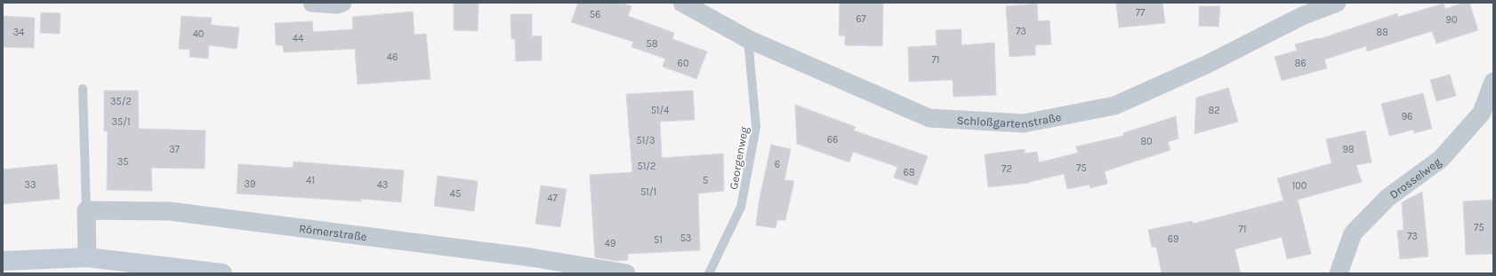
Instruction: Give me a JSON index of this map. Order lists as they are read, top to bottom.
{
  "streets": {
    "street": ["Schloßgartenstraße", "Drosselweg", "Römerstraße"],
    "lane": ["Georgenweg"]
  },
  "crossings": [
    ["Schloßgartenstraße", "Georgenweg"]
  ],
  "house_numbers": [
    "77",
    "56",
    "67",
    "90",
    "73",
    "34",
    "88",
    "40",
    "44",
    "58",
    "46",
    "71",
    "60",
    "86",
    "35/2",
    "51/4",
    "82",
    "96",
    "35/1",
    "66",
    "51/3",
    "80",
    "37",
    "98",
    "35",
    "6",
    "51/2",
    "75",
    "72",
    "68",
    "41",
    "5",
    "39",
    "33",
    "43",
    "100",
    "51/1",
    "45",
    "47",
    "75",
    "71",
    "73",
    "53",
    "69",
    "51",
    "49"
  ]
}
